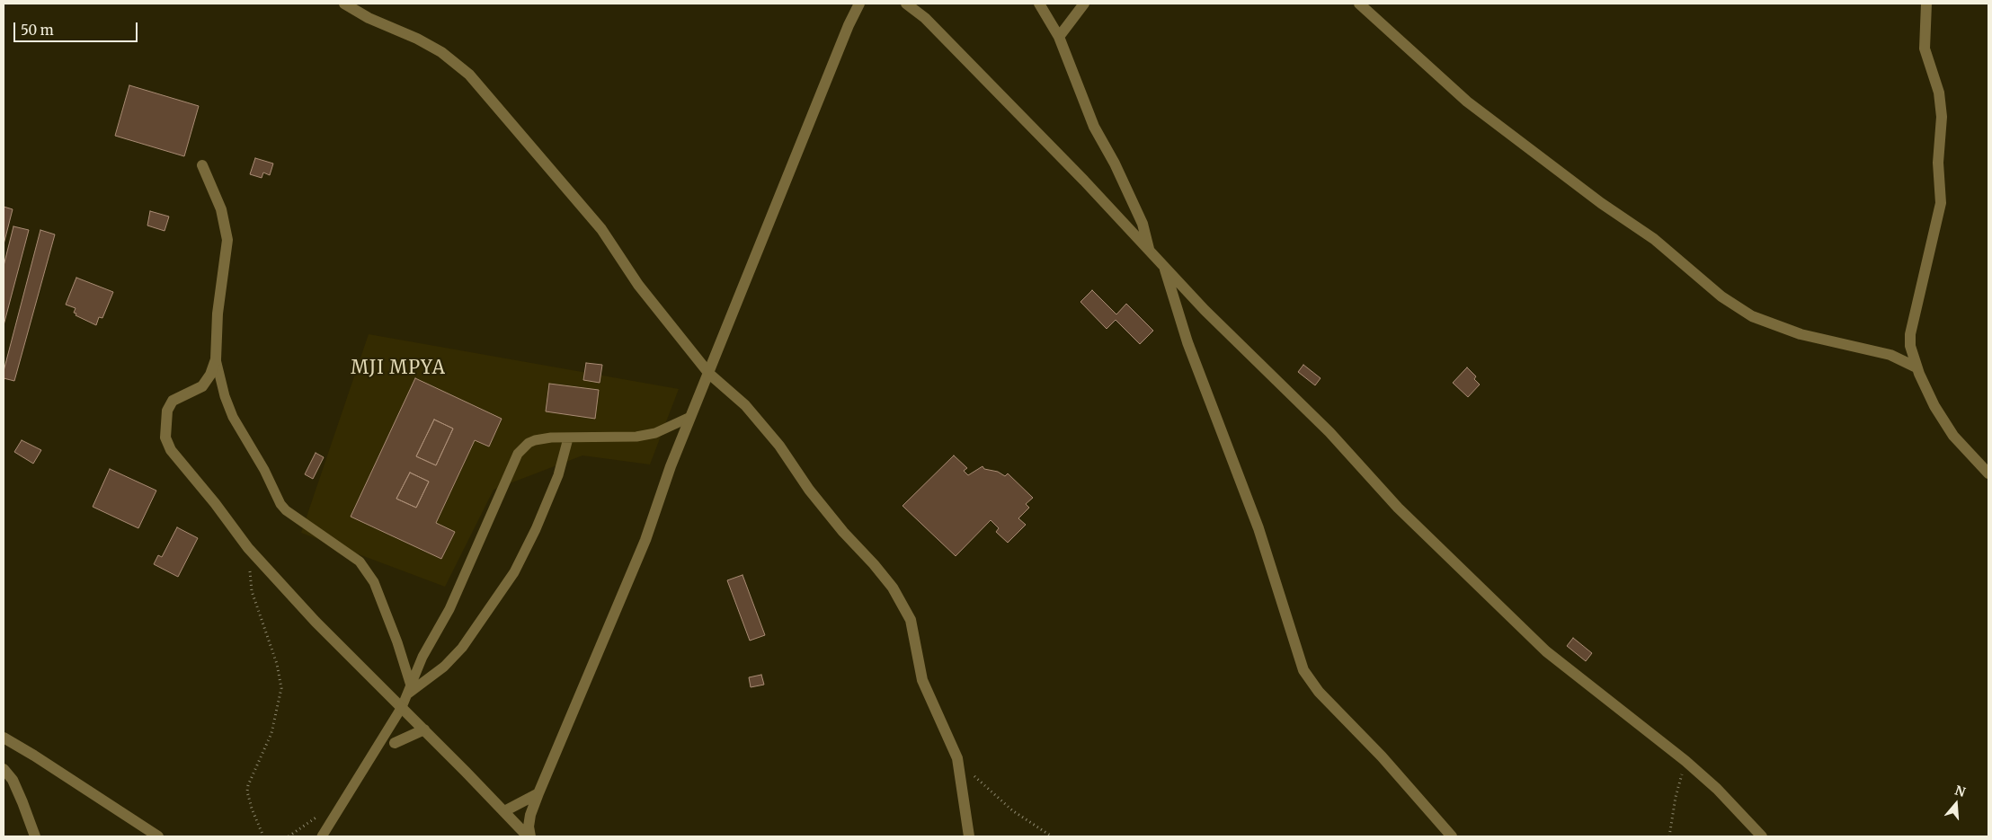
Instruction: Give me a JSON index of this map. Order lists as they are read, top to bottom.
{
  "districts": ["MJI MPYA"],
  "scale_bar": "50 m",
  "north": "top"
}
